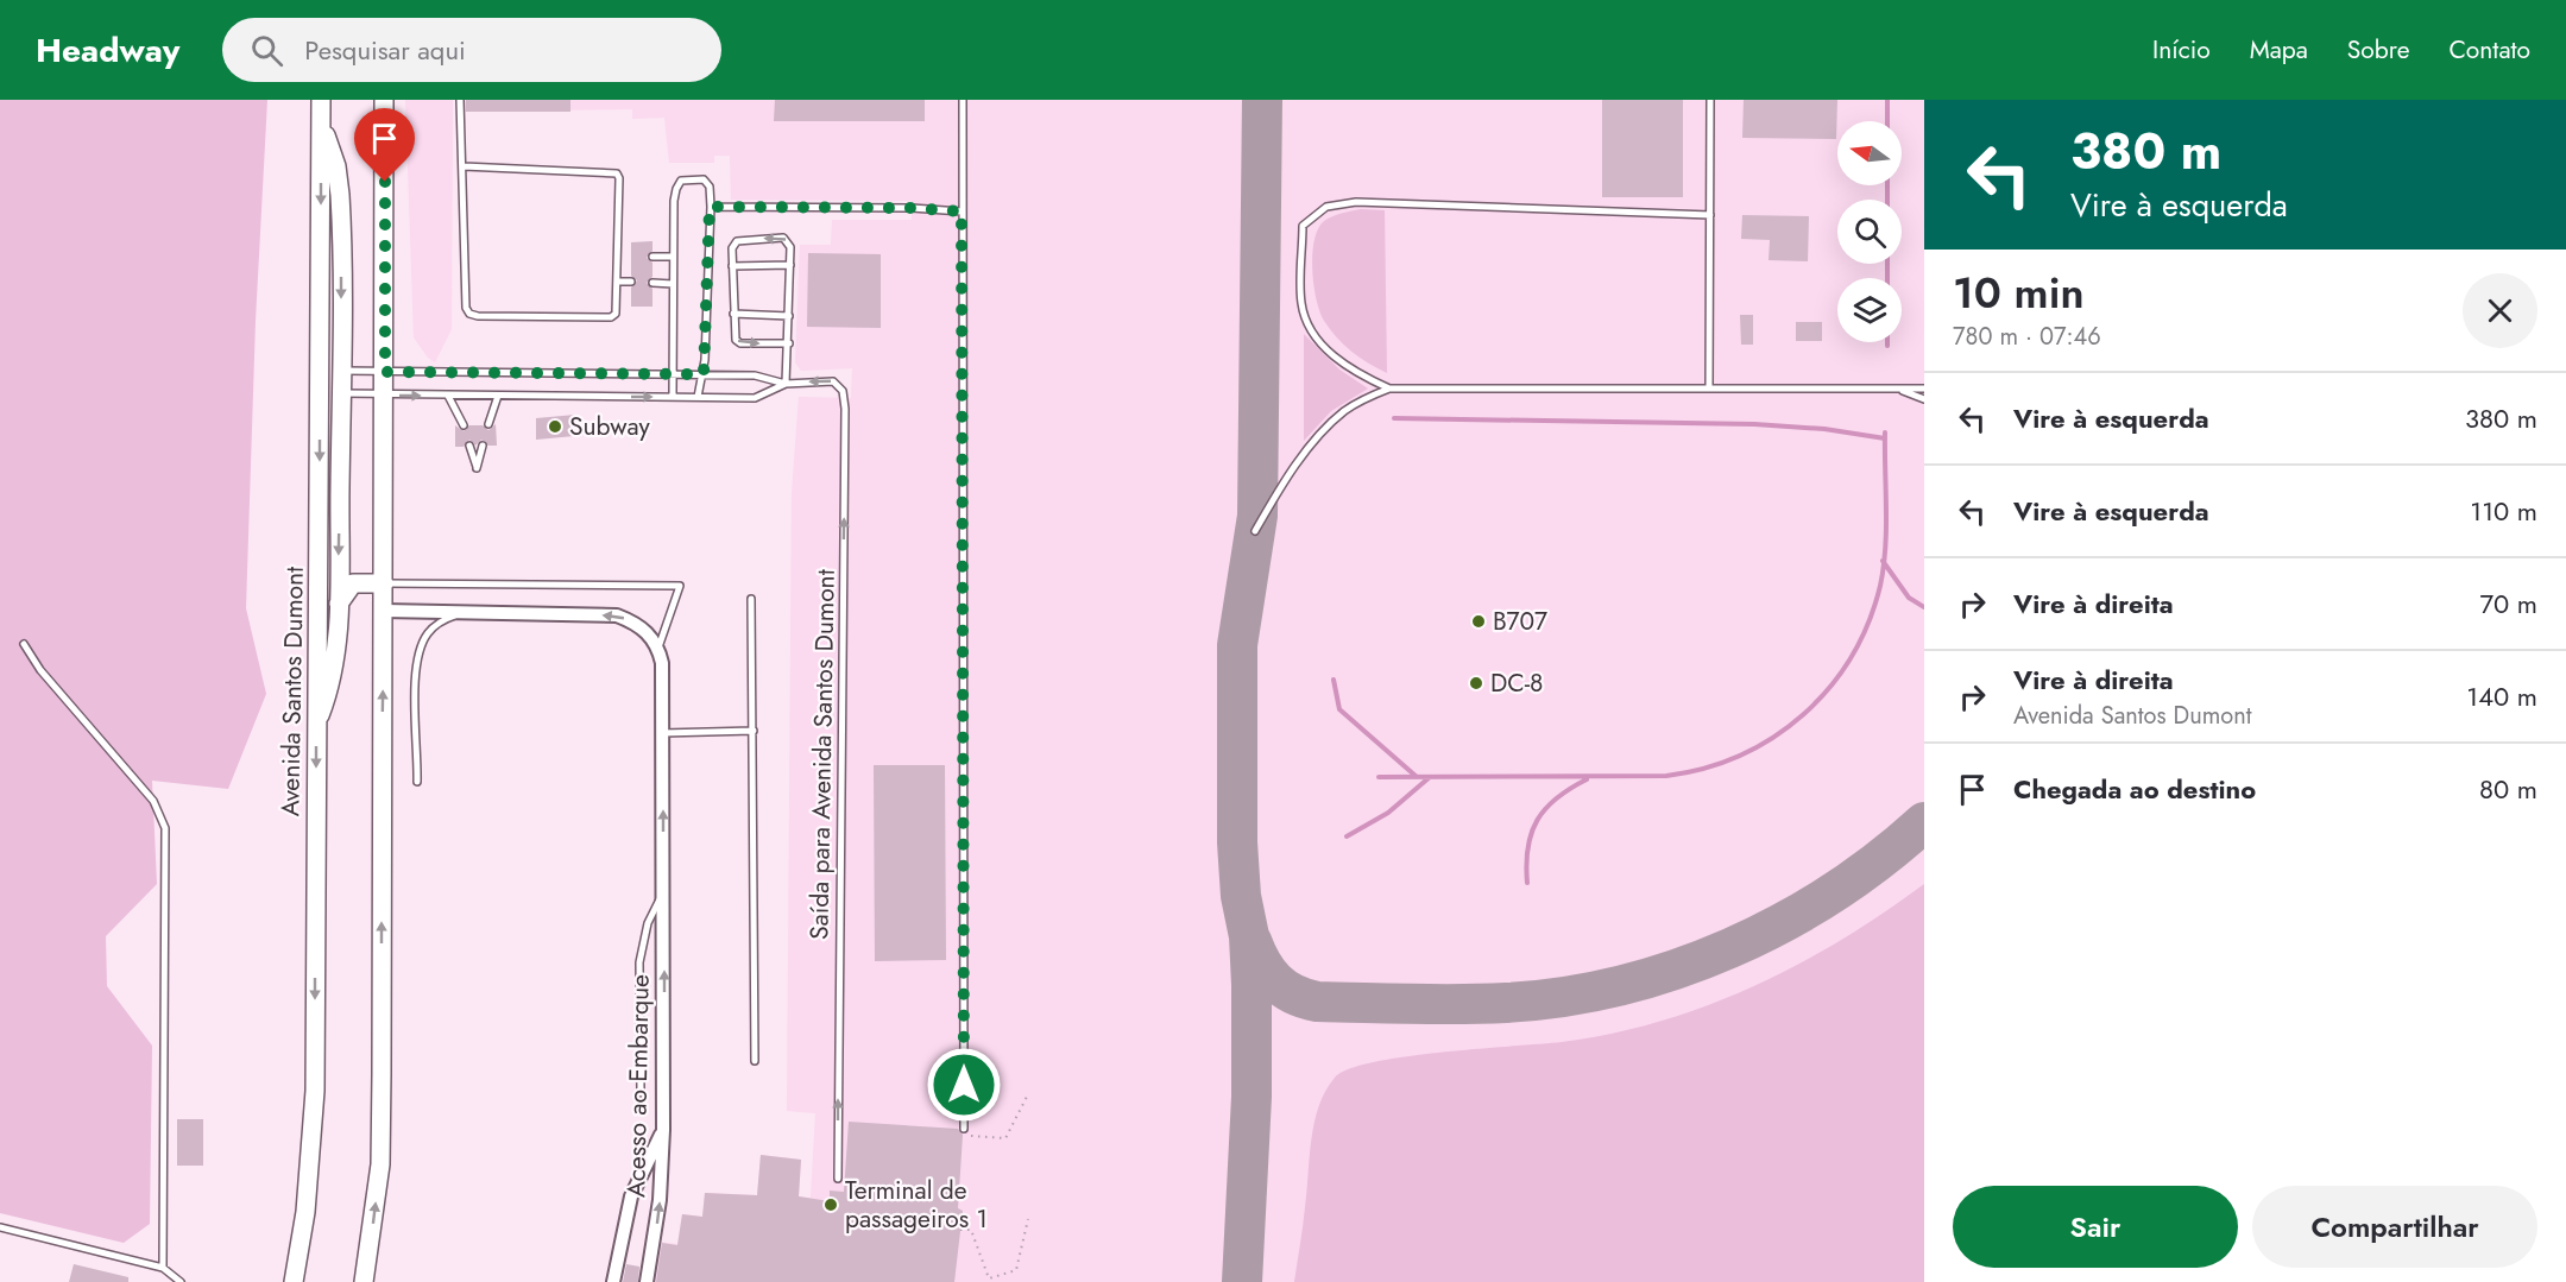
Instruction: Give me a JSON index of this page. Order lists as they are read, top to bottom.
{
  "streets": {
    "main road": ["Avenida Santos Dumont"],
    "street": ["Acesso ao Embarque"],
    "lane": ["Saída para Avenida Santos Dumont"]
  },
  "one_way": ["Saída para Avenida Santos Dumont", "Acesso ao Embarque"],
  "places": [
    "Subway",
    "B707",
    "DC-8",
    "Terminal de passageiros 1"
  ],
  "north": "left",
  "page": {
    "header": "Headway",
    "search": "Pesquisar aqui",
    "nav": [
      "Início",
      "Mapa",
      "Sobre",
      "Contato"
    ],
    "turn": ["380 m", "Vire à esquerda"],
    "heading": ["10 min", "780 m · 07:46"],
    "list": [
      {
        "name": "Vire à esquerda",
        "value": "380 m"
      },
      {
        "name": "Vire à esquerda",
        "value": "110 m"
      },
      {
        "name": "Vire à direita",
        "value": "70 m"
      },
      {
        "name": "Vire à direita",
        "note": "Avenida Santos Dumont",
        "value": "140 m"
      },
      {
        "name": "Chegada ao destino",
        "value": "80 m"
      }
    ],
    "buttons": ["Sair", "Compartilhar"]
  }
}
